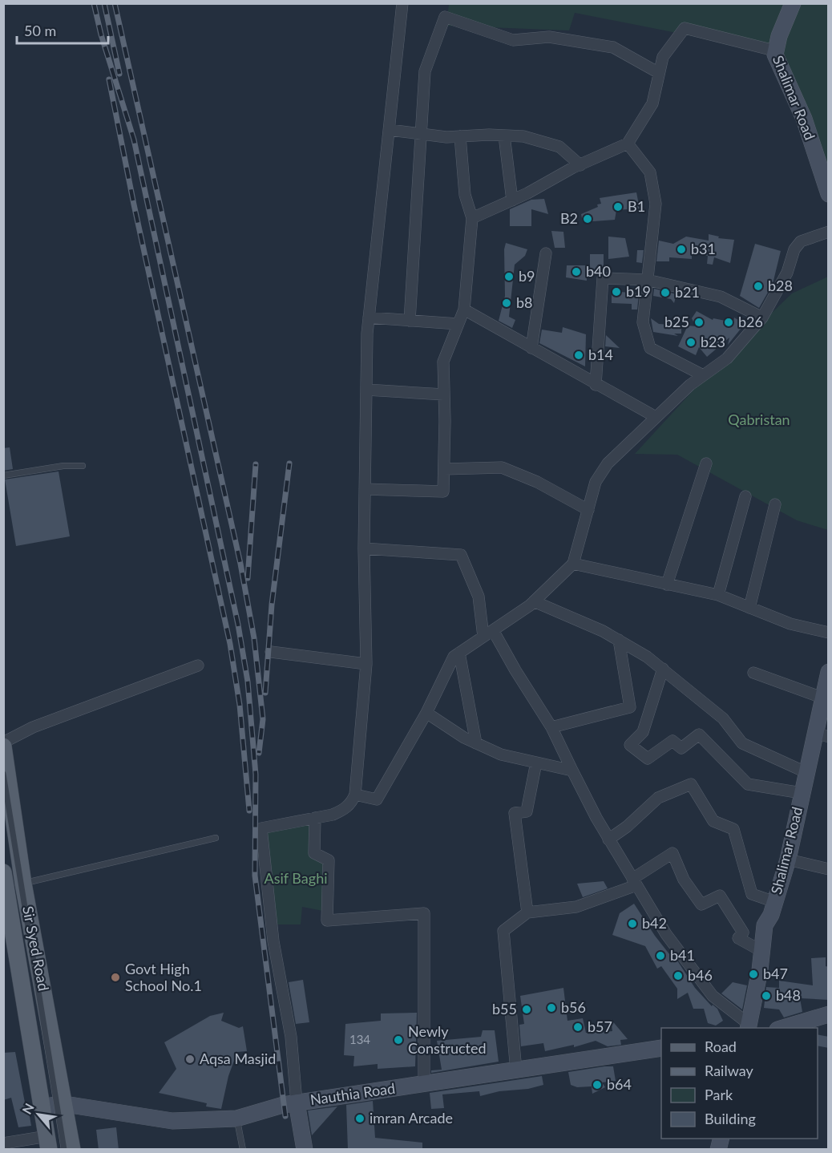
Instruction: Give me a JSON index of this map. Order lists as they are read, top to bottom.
{
  "streets": {
    "main road": ["Shalimar Road", "Sir Syed Road", "Nauthia Road"]
  },
  "crossings": [
    ["Sir Syed Road", "Nauthia Road"]
  ],
  "parks": ["Qabristan", "Asif Baghi"],
  "places": [
    "B1",
    "B2",
    "b31",
    "b40",
    "b9",
    "b28",
    "b19",
    "b21",
    "b8",
    "b25",
    "b26",
    "b23",
    "b14",
    "b42",
    "b41",
    "b47",
    "b46",
    "Govt High School No.1",
    "b48",
    "b56",
    "b55",
    "b57",
    "Newly Constructed",
    "Aqsa Masjid",
    "b64",
    "imran Arcade"
  ],
  "house_numbers": ["134"],
  "legend": [
    "Road",
    "Railway",
    "Park",
    "Building"
  ],
  "scale_bar": "50 m",
  "north": "top left"
}
